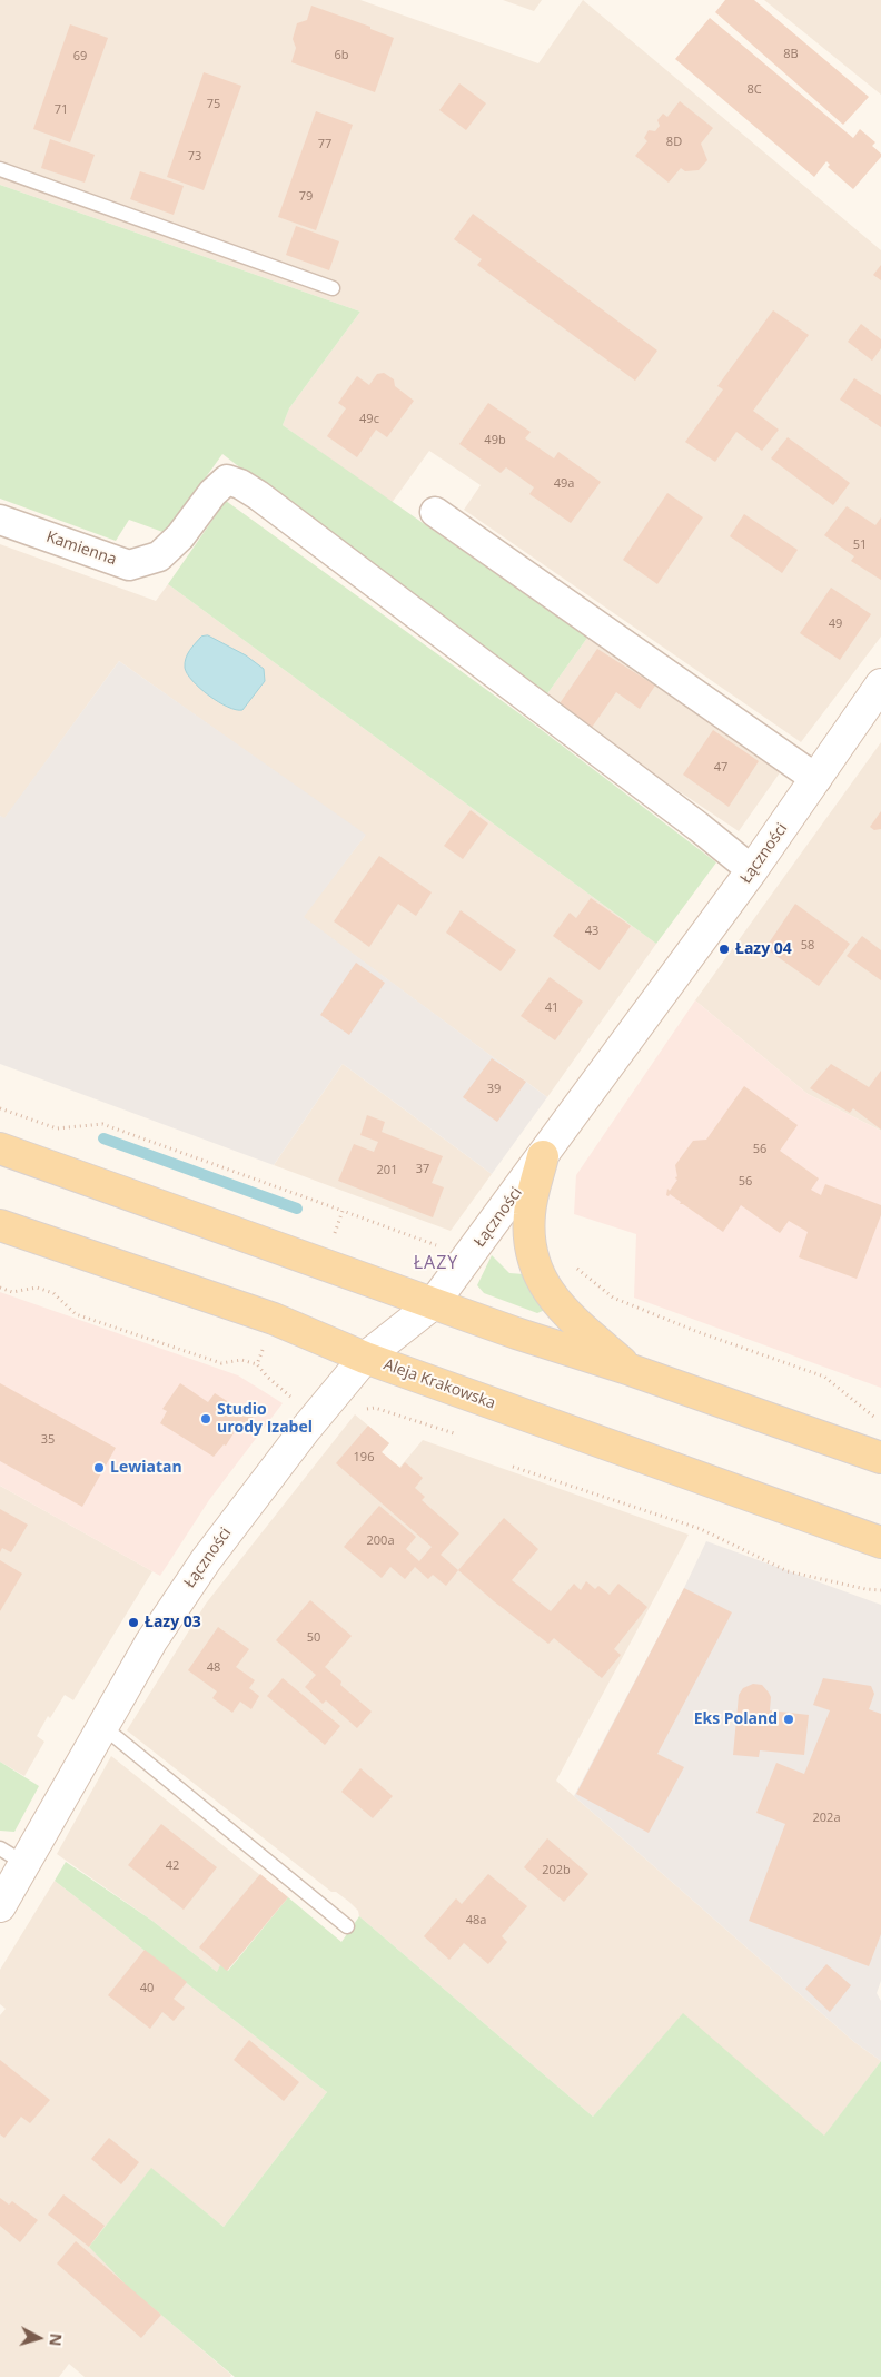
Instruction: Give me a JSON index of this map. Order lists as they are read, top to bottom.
{
  "streets": {
    "main road": ["Aleja Krakowska"],
    "street": ["Kamienna", "Łączności"]
  },
  "crossings": [
    ["Kamienna", "Łączności"],
    ["Łączności", "Aleja Krakowska"]
  ],
  "districts": ["ŁAZY"],
  "places": [
    "Łazy 04",
    "Studio urody Izabel",
    "Lewiatan",
    "Łazy 03",
    "Eks Poland"
  ],
  "house_numbers": [
    "8B",
    "6b",
    "69",
    "8C",
    "75",
    "71",
    "8D",
    "77",
    "73",
    "79",
    "49c",
    "49b",
    "49a",
    "51",
    "49",
    "47",
    "43",
    "58",
    "41",
    "39",
    "56",
    "37",
    "201",
    "56",
    "35",
    "196",
    "200a",
    "50",
    "48",
    "202a",
    "42",
    "202b",
    "48a",
    "40"
  ],
  "north": "right"
}
